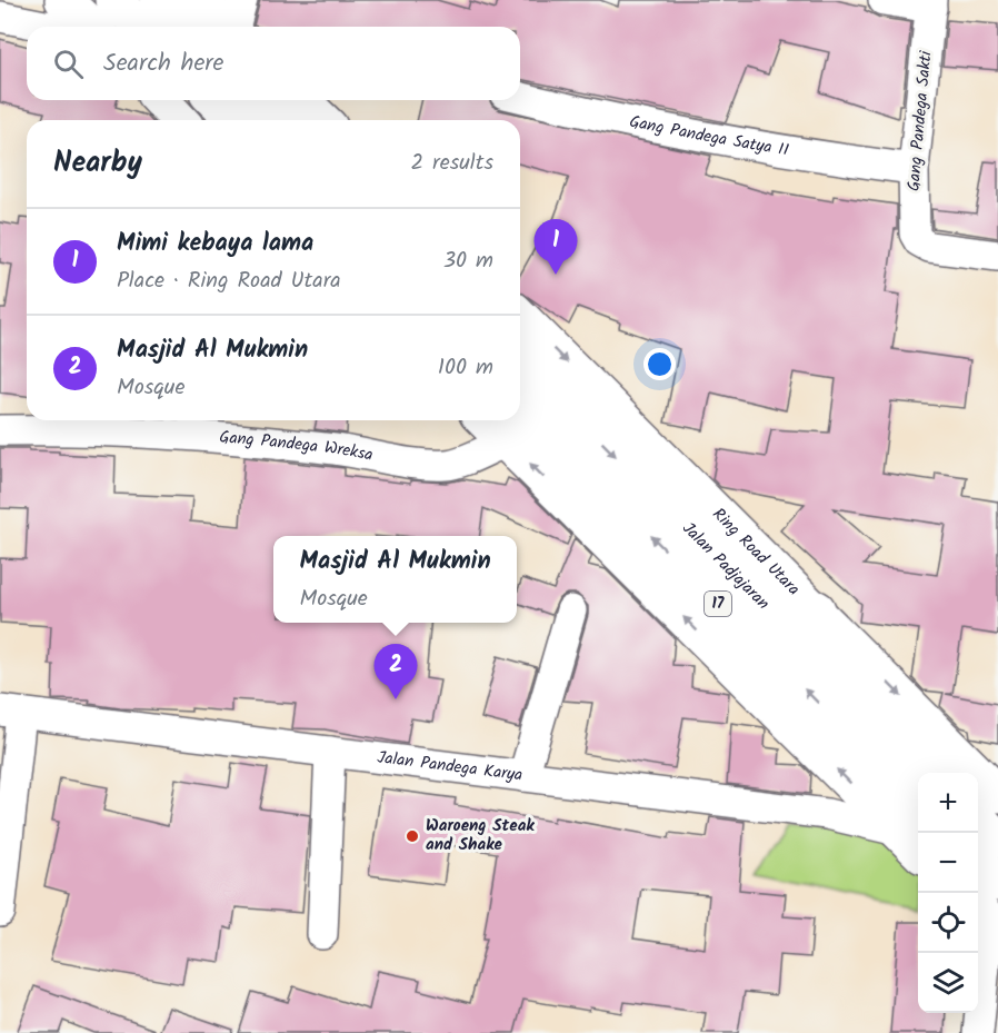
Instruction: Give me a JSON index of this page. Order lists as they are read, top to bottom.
{
  "streets": {
    "main road": ["Ring Road Utara", "Jalan Padjajaran", "17"],
    "street": [
      "Gang Pandega Sakti",
      "Gang Pandega Satya II",
      "Gang Pandega Wreksa",
      "Jalan Pandega Karya"
    ]
  },
  "crossings": [
    ["Gang Pandega Sakti", "Gang Pandega Satya II"],
    ["Ring Road Utara", "Jalan Padjajaran"],
    ["Jalan Padjajaran", "Jalan Pandega Karya"]
  ],
  "places": ["Waroeng Steak and Shake"],
  "page": {
    "search": "Search here",
    "heading": ["Nearby", "2 results"],
    "list": [
      {
        "mark": "1",
        "name": "Mimi kebaya lama",
        "note": "Place · Ring Road Utara",
        "value": "30 m"
      },
      {
        "mark": "2",
        "name": "Masjid Al Mukmin",
        "note": "Mosque",
        "value": "100 m"
      }
    ],
    "pins": ["1", "2"],
    "popup": ["Masjid Al Mukmin", "Mosque"],
    "map_buttons": ["+", "−"]
  }
}
